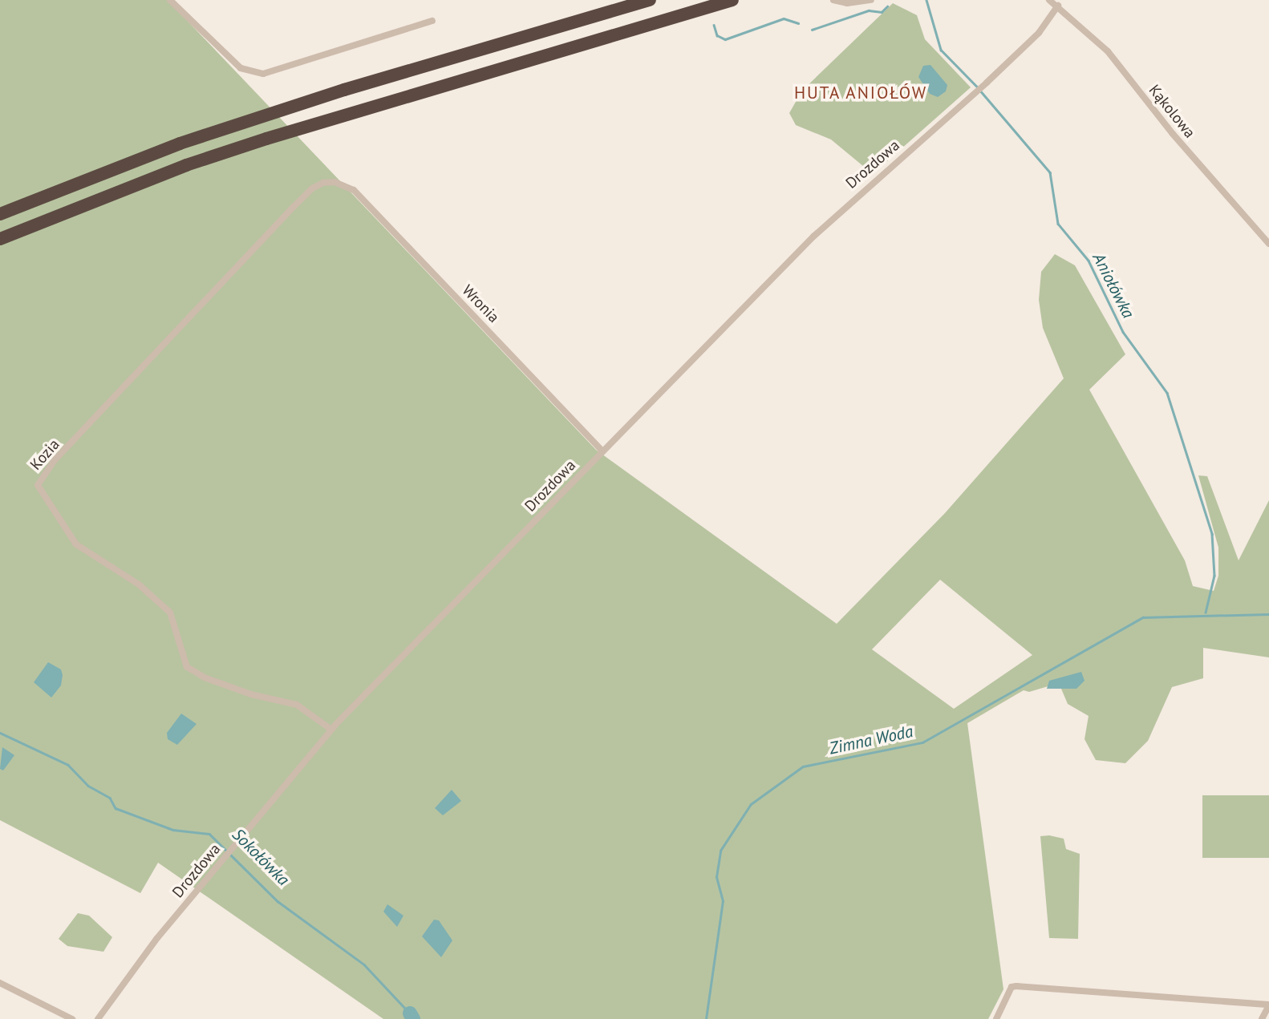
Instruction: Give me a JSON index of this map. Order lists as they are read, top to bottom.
{
  "streets": {
    "street": [
      "Kąkolowa",
      "Drozdowa",
      "Wronia",
      "Kozia"
    ]
  },
  "crossings": [
    ["Kąkolowa", "Drozdowa"],
    ["Drozdowa", "Wronia"],
    ["Drozdowa", "Kozia"],
    ["Wronia", "Kozia"]
  ],
  "districts": ["HUTA ANIOŁÓW"],
  "water": ["Aniołówka", "Zimna Woda", "Sokołówka"]
}
